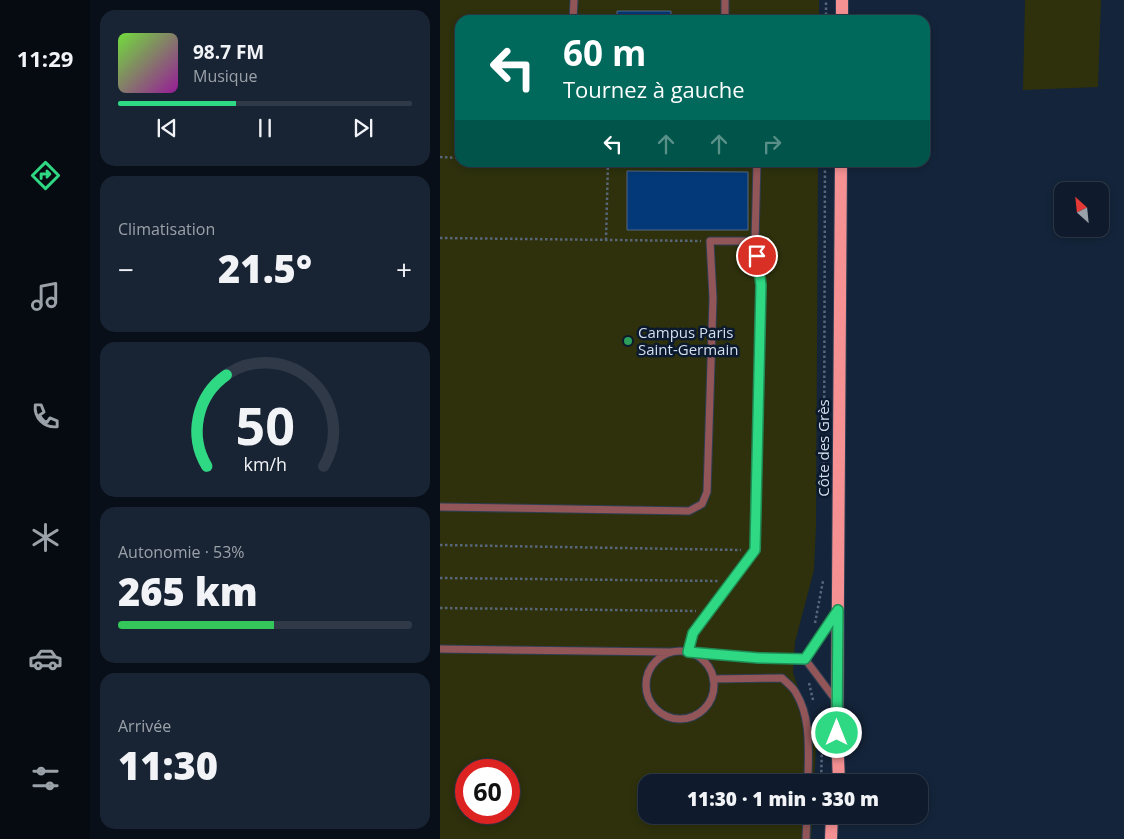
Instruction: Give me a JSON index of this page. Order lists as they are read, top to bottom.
{
  "streets": {
    "main road": ["Côte des Grès"]
  },
  "places": ["Campus Paris Saint-Germain"],
  "north": "top left",
  "page": {
    "tabs": "11:29",
    "turn": ["60 m", "Tournez à gauche"],
    "song": ["98.7 FM", "Musique"],
    "tile": [
      "Climatisation",
      ["Autonomie · 53%", "265 km"],
      ["Arrivée", "11:30"]
    ],
    "heat": ["−", "21.5°", "+"],
    "limit": "60",
    "trip": "11:30 · 1 min · 330 m",
    "gauge": ["50", "km/h"]
  }
}
